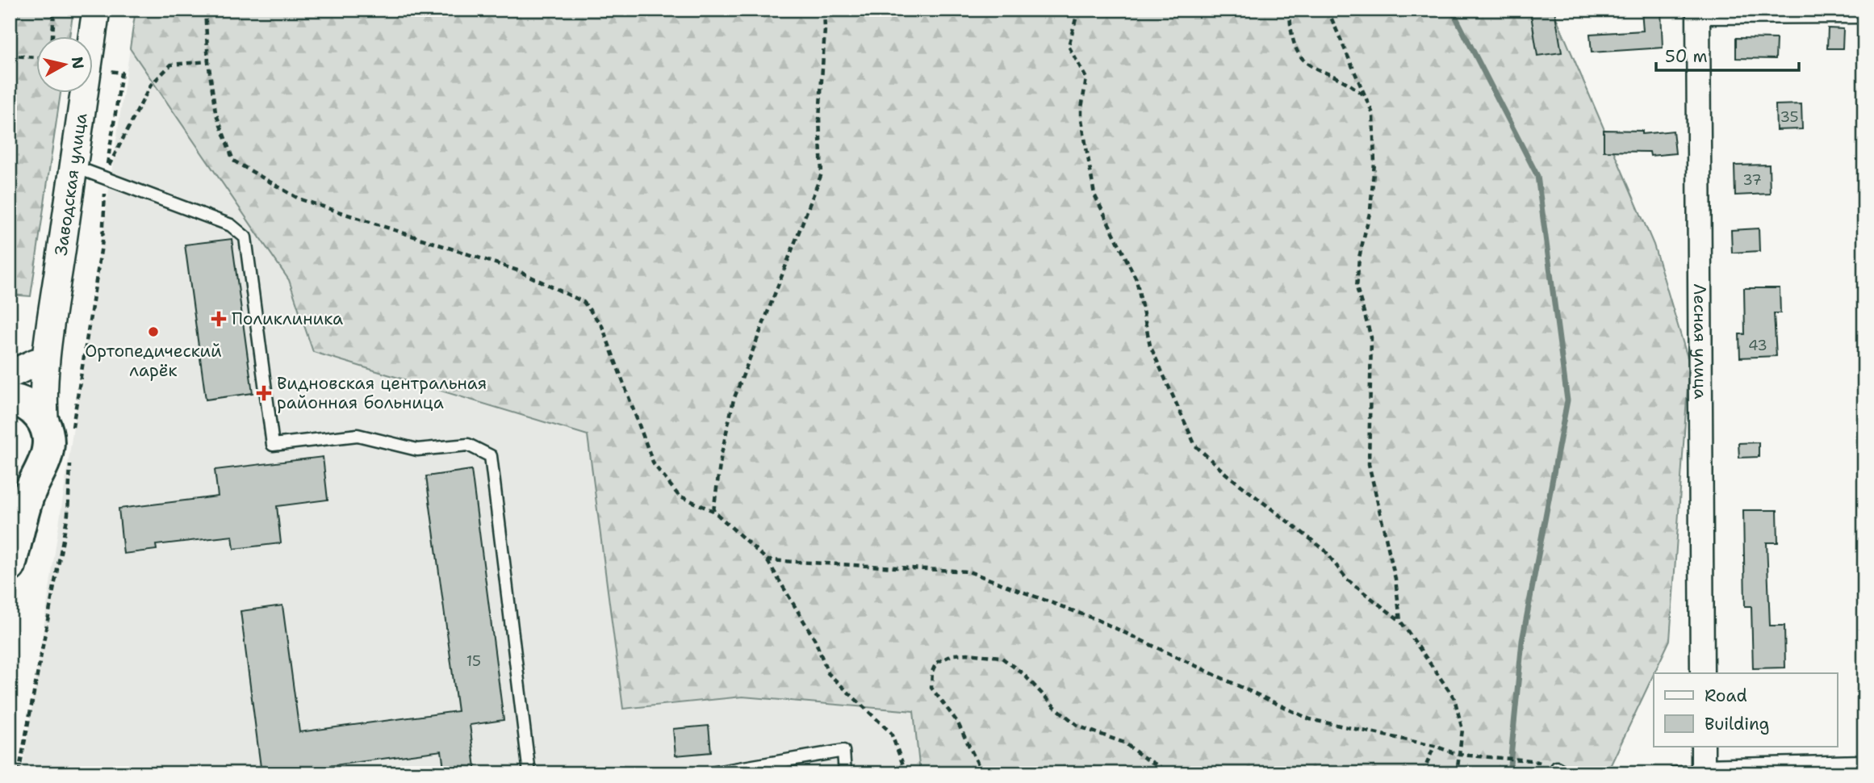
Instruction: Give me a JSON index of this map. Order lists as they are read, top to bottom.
{
  "streets": {
    "street": ["Заводская улица", "Лесная улица"]
  },
  "places": {
    "health": ["Поликлиника", "Видновская центральная районная больница"],
    "other": ["Ортопедический ларёк"]
  },
  "house_numbers": [
    "35",
    "37",
    "43",
    "15"
  ],
  "legend": ["Road", "Building"],
  "scale_bar": "50 m",
  "north": "right"
}
